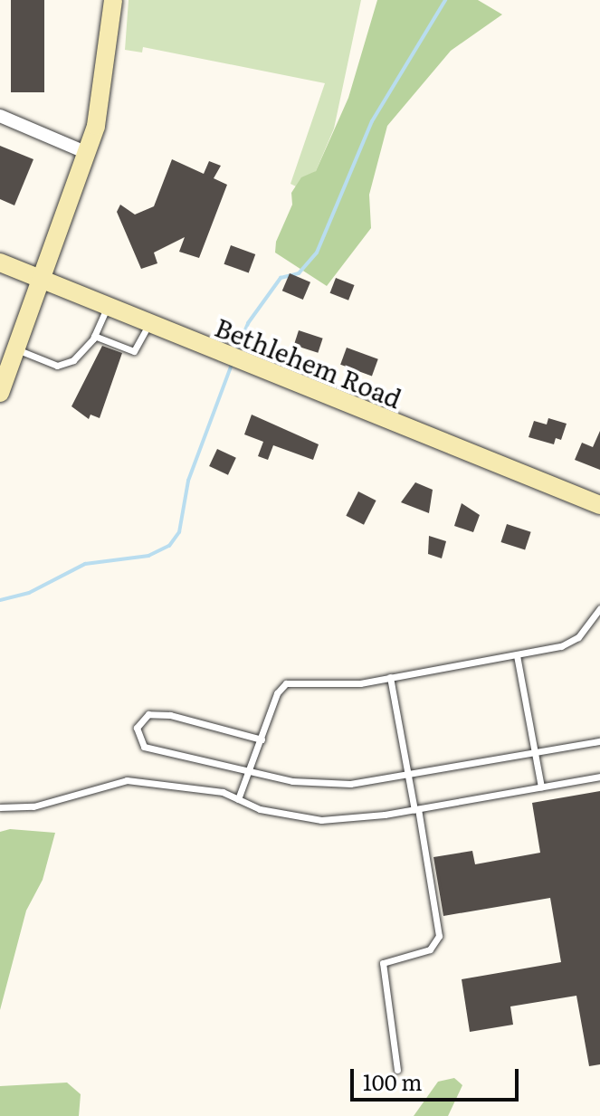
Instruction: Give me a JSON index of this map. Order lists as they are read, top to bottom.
{
  "streets": {
    "main road": ["Bethlehem Road"]
  },
  "scale_bar": "100 m"
}
